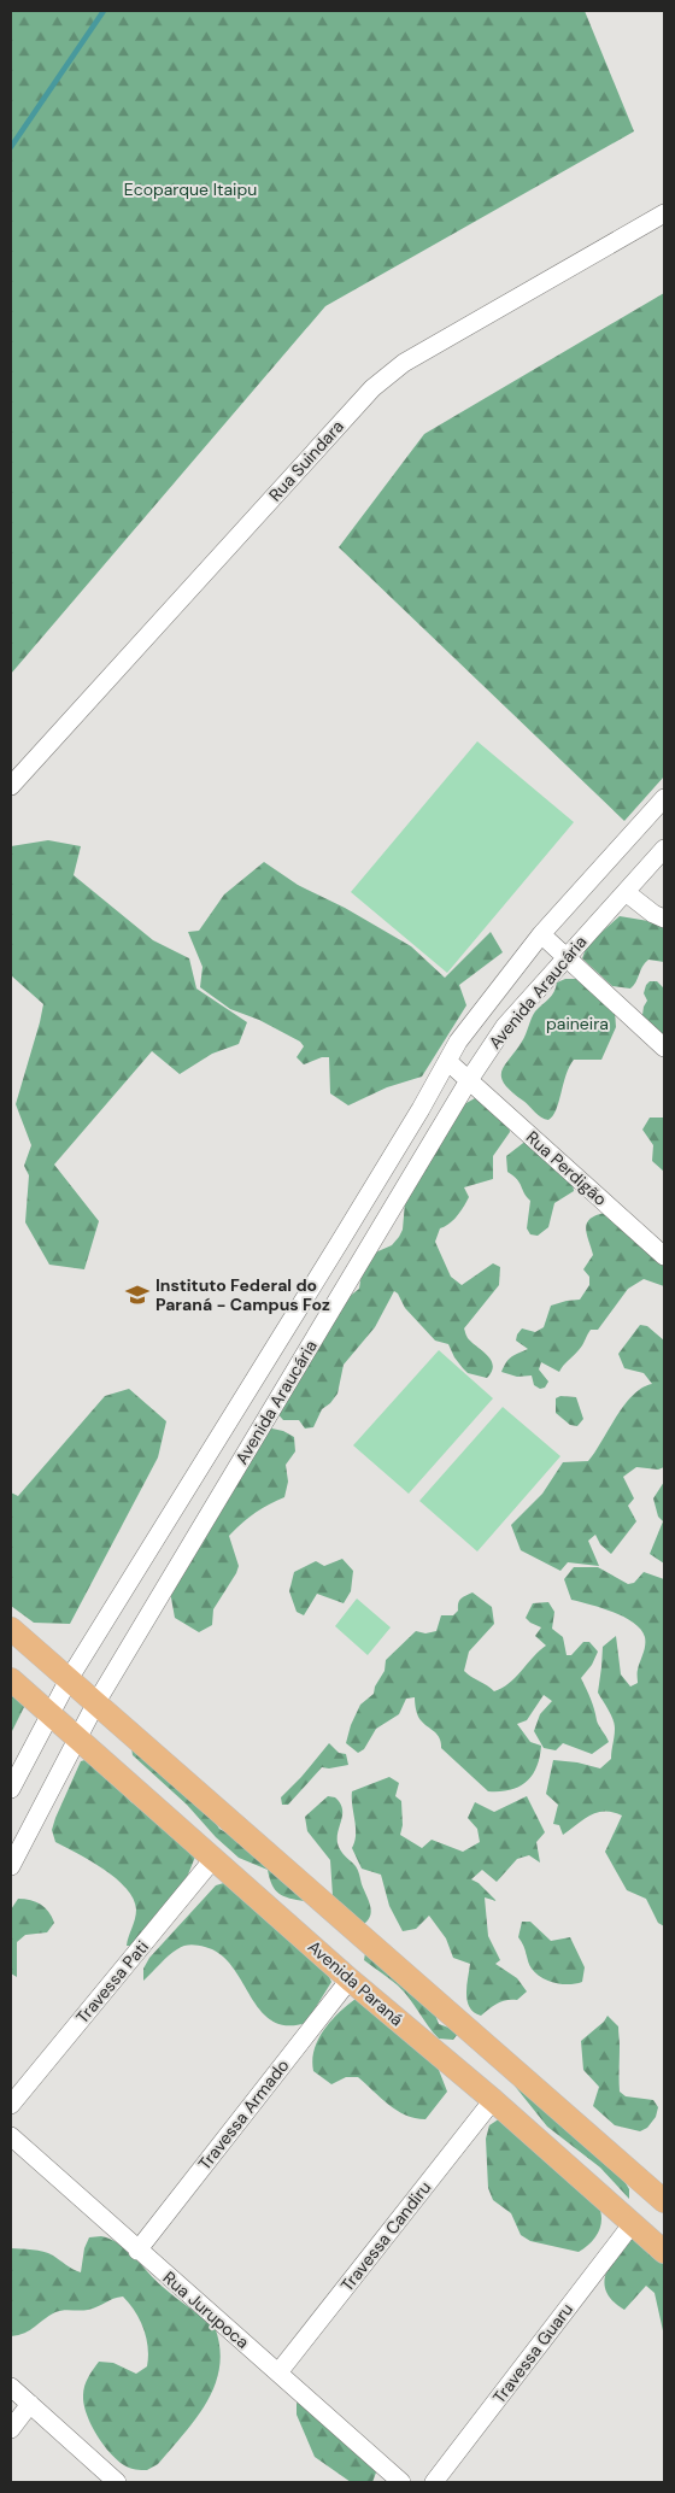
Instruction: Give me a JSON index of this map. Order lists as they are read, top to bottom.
{
  "streets": {
    "main road": ["Avenida Paraná"],
    "street": [
      "Rua Suindara",
      "Avenida Araucária",
      "Rua Perdigão",
      "Travessa Pati",
      "Travessa Armado",
      "Travessa Candiru",
      "Rua Jurupoca",
      "Travessa Guaru"
    ]
  },
  "crossings": [
    ["Avenida Araucária", "Rua Perdigão"],
    ["Avenida Araucária", "Avenida Paraná"],
    ["Travessa Pati", "Avenida Paraná"],
    ["Avenida Paraná", "Travessa Armado"],
    ["Avenida Paraná", "Travessa Candiru"],
    ["Avenida Paraná", "Travessa Guaru"],
    ["Travessa Armado", "Rua Jurupoca"],
    ["Travessa Candiru", "Rua Jurupoca"]
  ],
  "parks": ["Ecoparque Itaipu", "paineira"],
  "places": {
    "school or university": ["Instituto Federal do Paraná - Campus Foz"]
  }
}
